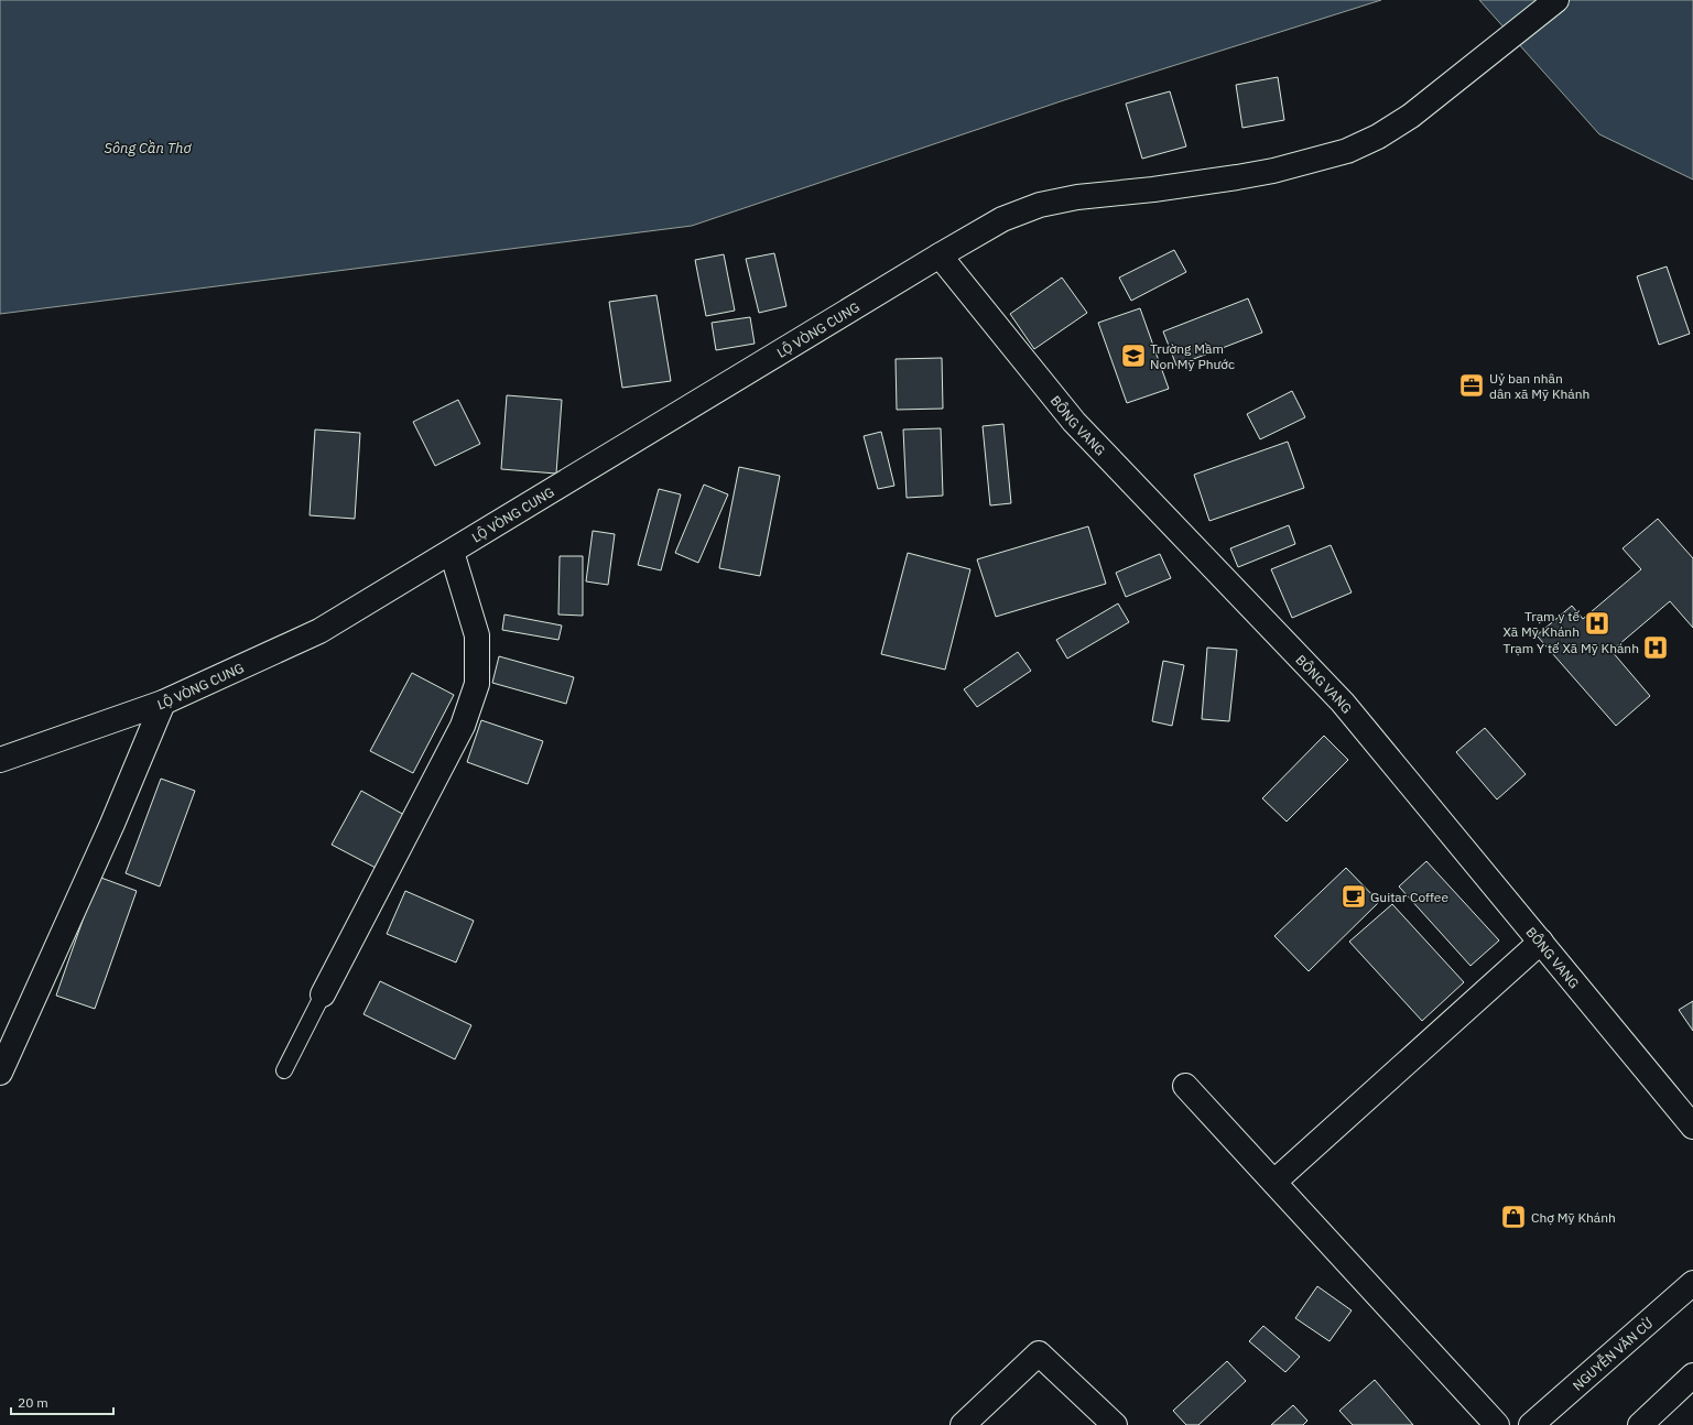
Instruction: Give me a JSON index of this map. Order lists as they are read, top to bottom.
{
  "streets": {
    "street": ["LỘ VÒNG CUNG", "BÔNG VANG", "NGUYỄN VĂN CỪ"]
  },
  "crossings": [
    ["LỘ VÒNG CUNG", "BÔNG VANG"]
  ],
  "water": ["Sông Cần Thơ"],
  "places": {
    "school or university": ["Trường Mầm Non Mỹ Phước"],
    "office": ["Uỷ ban nhân dân xã Mỹ Khánh"],
    "hospital": ["Trạm y tế Xã Mỹ Khánh", "Trạm Y tế Xã Mỹ Khánh"],
    "cafe": ["Guitar Coffee"],
    "shop": ["Chợ Mỹ Khánh"]
  },
  "scale_bar": "20 m"
}
